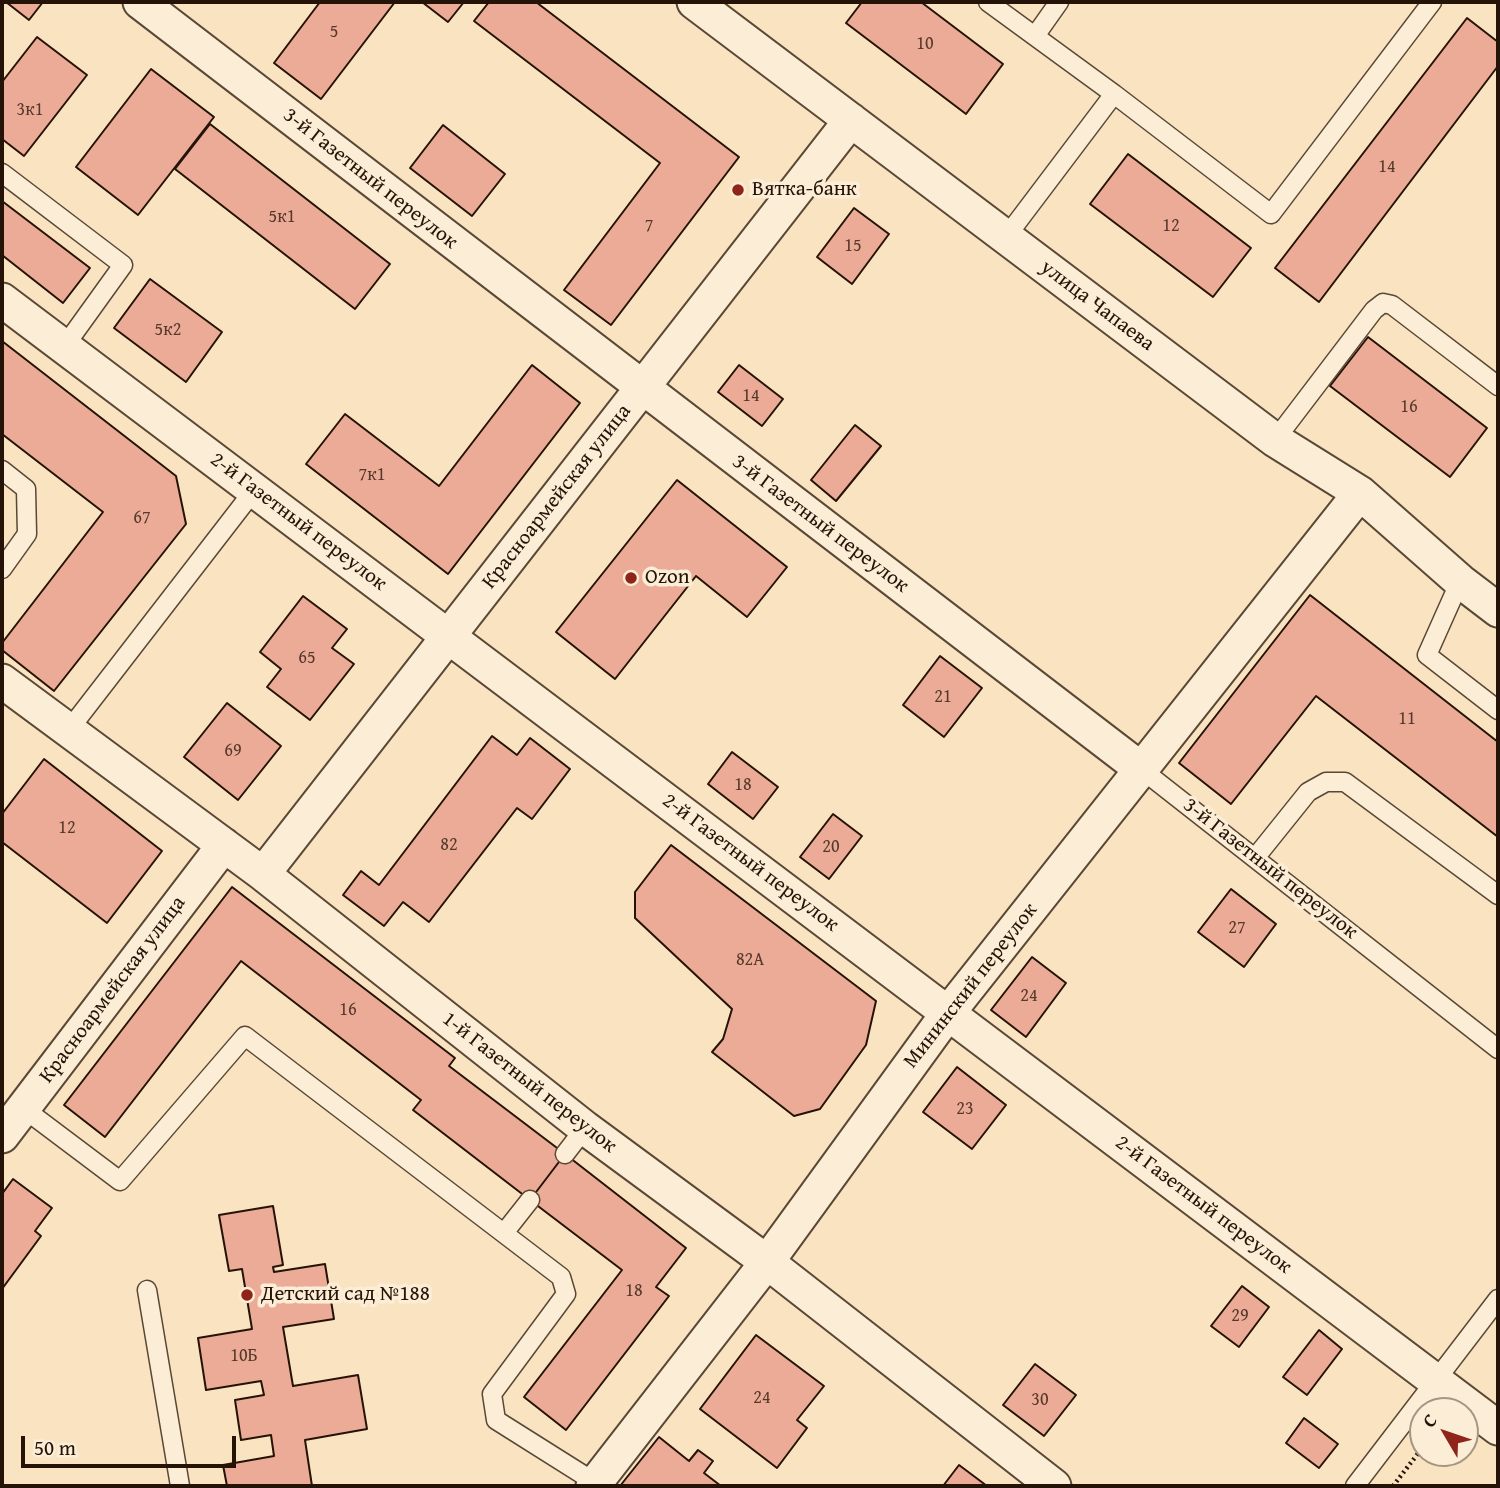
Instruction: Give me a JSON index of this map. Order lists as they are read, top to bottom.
{
  "streets": {
    "street": [
      "3-й Газетный переулок",
      "улица Чапаева",
      "Красноармейская улица",
      "2-й Газетный переулок",
      "Мининский переулок",
      "1-й Газетный переулок"
    ]
  },
  "crossings": [
    ["3-й Газетный переулок", "Красноармейская улица"],
    ["3-й Газетный переулок", "Мининский переулок"],
    ["улица Чапаева", "Красноармейская улица"],
    ["улица Чапаева", "Мининский переулок"],
    ["Красноармейская улица", "2-й Газетный переулок"],
    ["Красноармейская улица", "1-й Газетный переулок"],
    ["2-й Газетный переулок", "Мининский переулок"],
    ["Мининский переулок", "1-й Газетный переулок"]
  ],
  "places": ["Вятка-банк", "Ozon", "Детский сад №188"],
  "house_numbers": [
    "5",
    "10",
    "3к1",
    "14",
    "5к1",
    "7",
    "12",
    "15",
    "5к2",
    "14",
    "16",
    "7к1",
    "67",
    "65",
    "21",
    "11",
    "69",
    "18",
    "12",
    "82",
    "20",
    "27",
    "82А",
    "24",
    "16",
    "23",
    "18",
    "29",
    "10Б",
    "24",
    "30"
  ],
  "scale_bar": "50 m",
  "north": "top left"
}
